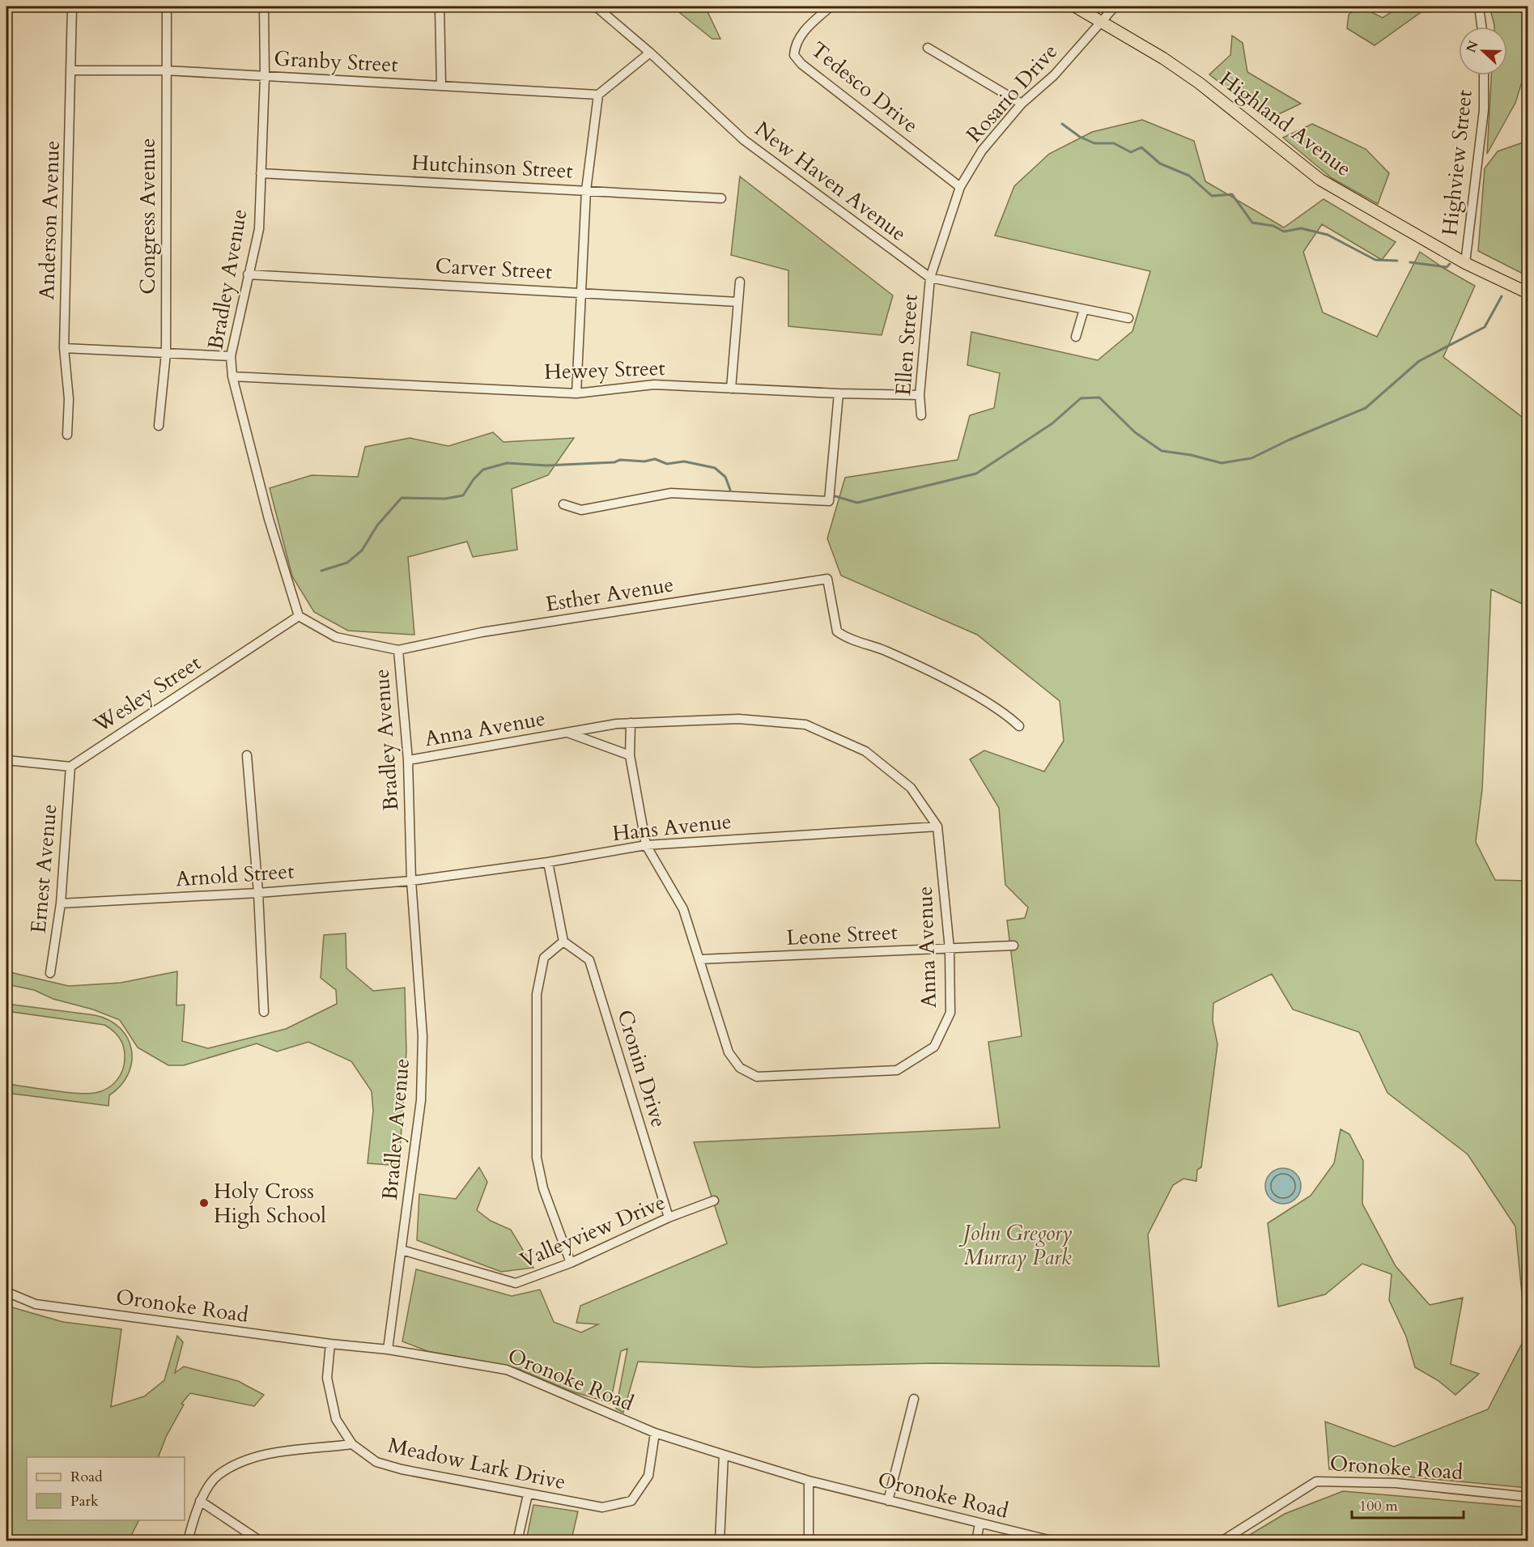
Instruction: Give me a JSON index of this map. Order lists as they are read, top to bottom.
{
  "streets": {
    "main road": ["Highland Avenue"],
    "street": [
      "Granby Street",
      "Tedesco Drive",
      "Rosario Drive",
      "Highview Street",
      "Hutchinson Street",
      "New Haven Avenue",
      "Congress Avenue",
      "Anderson Avenue",
      "Carver Street",
      "Bradley Avenue",
      "Ellen Street",
      "Hewey Street",
      "Esther Avenue",
      "Wesley Street",
      "Anna Avenue",
      "Hans Avenue",
      "Ernest Avenue",
      "Arnold Street",
      "Leone Street",
      "Cronin Drive",
      "Valleyview Drive",
      "Oronoke Road",
      "Meadow Lark Drive"
    ]
  },
  "crossings": [
    ["Granby Street", "Congress Avenue"],
    ["Granby Street", "Anderson Avenue"],
    ["Granby Street", "Bradley Avenue"],
    ["Tedesco Drive", "Rosario Drive"],
    ["Rosario Drive", "Highland Avenue"],
    ["Rosario Drive", "New Haven Avenue"],
    ["Rosario Drive", "Ellen Street"],
    ["Highland Avenue", "Highview Street"],
    ["Hutchinson Street", "Bradley Avenue"],
    ["New Haven Avenue", "Ellen Street"],
    ["Carver Street", "Bradley Avenue"],
    ["Bradley Avenue", "Hewey Street"],
    ["Bradley Avenue", "Esther Avenue"],
    ["Bradley Avenue", "Wesley Street"],
    ["Bradley Avenue", "Anna Avenue"],
    ["Bradley Avenue", "Hans Avenue"],
    ["Bradley Avenue", "Arnold Street"],
    ["Bradley Avenue", "Valleyview Drive"],
    ["Bradley Avenue", "Oronoke Road"],
    ["Ellen Street", "Hewey Street"],
    ["Wesley Street", "Ernest Avenue"],
    ["Anna Avenue", "Hans Avenue"],
    ["Anna Avenue", "Leone Street"],
    ["Hans Avenue", "Arnold Street"],
    ["Ernest Avenue", "Arnold Street"],
    ["Cronin Drive", "Valleyview Drive"],
    ["Oronoke Road", "Meadow Lark Drive"]
  ],
  "parks": ["John Gregory Murray Park"],
  "places": ["Holy Cross High School"],
  "legend": ["Road", "Park"],
  "scale_bar": "100 m",
  "north": "left"
}
